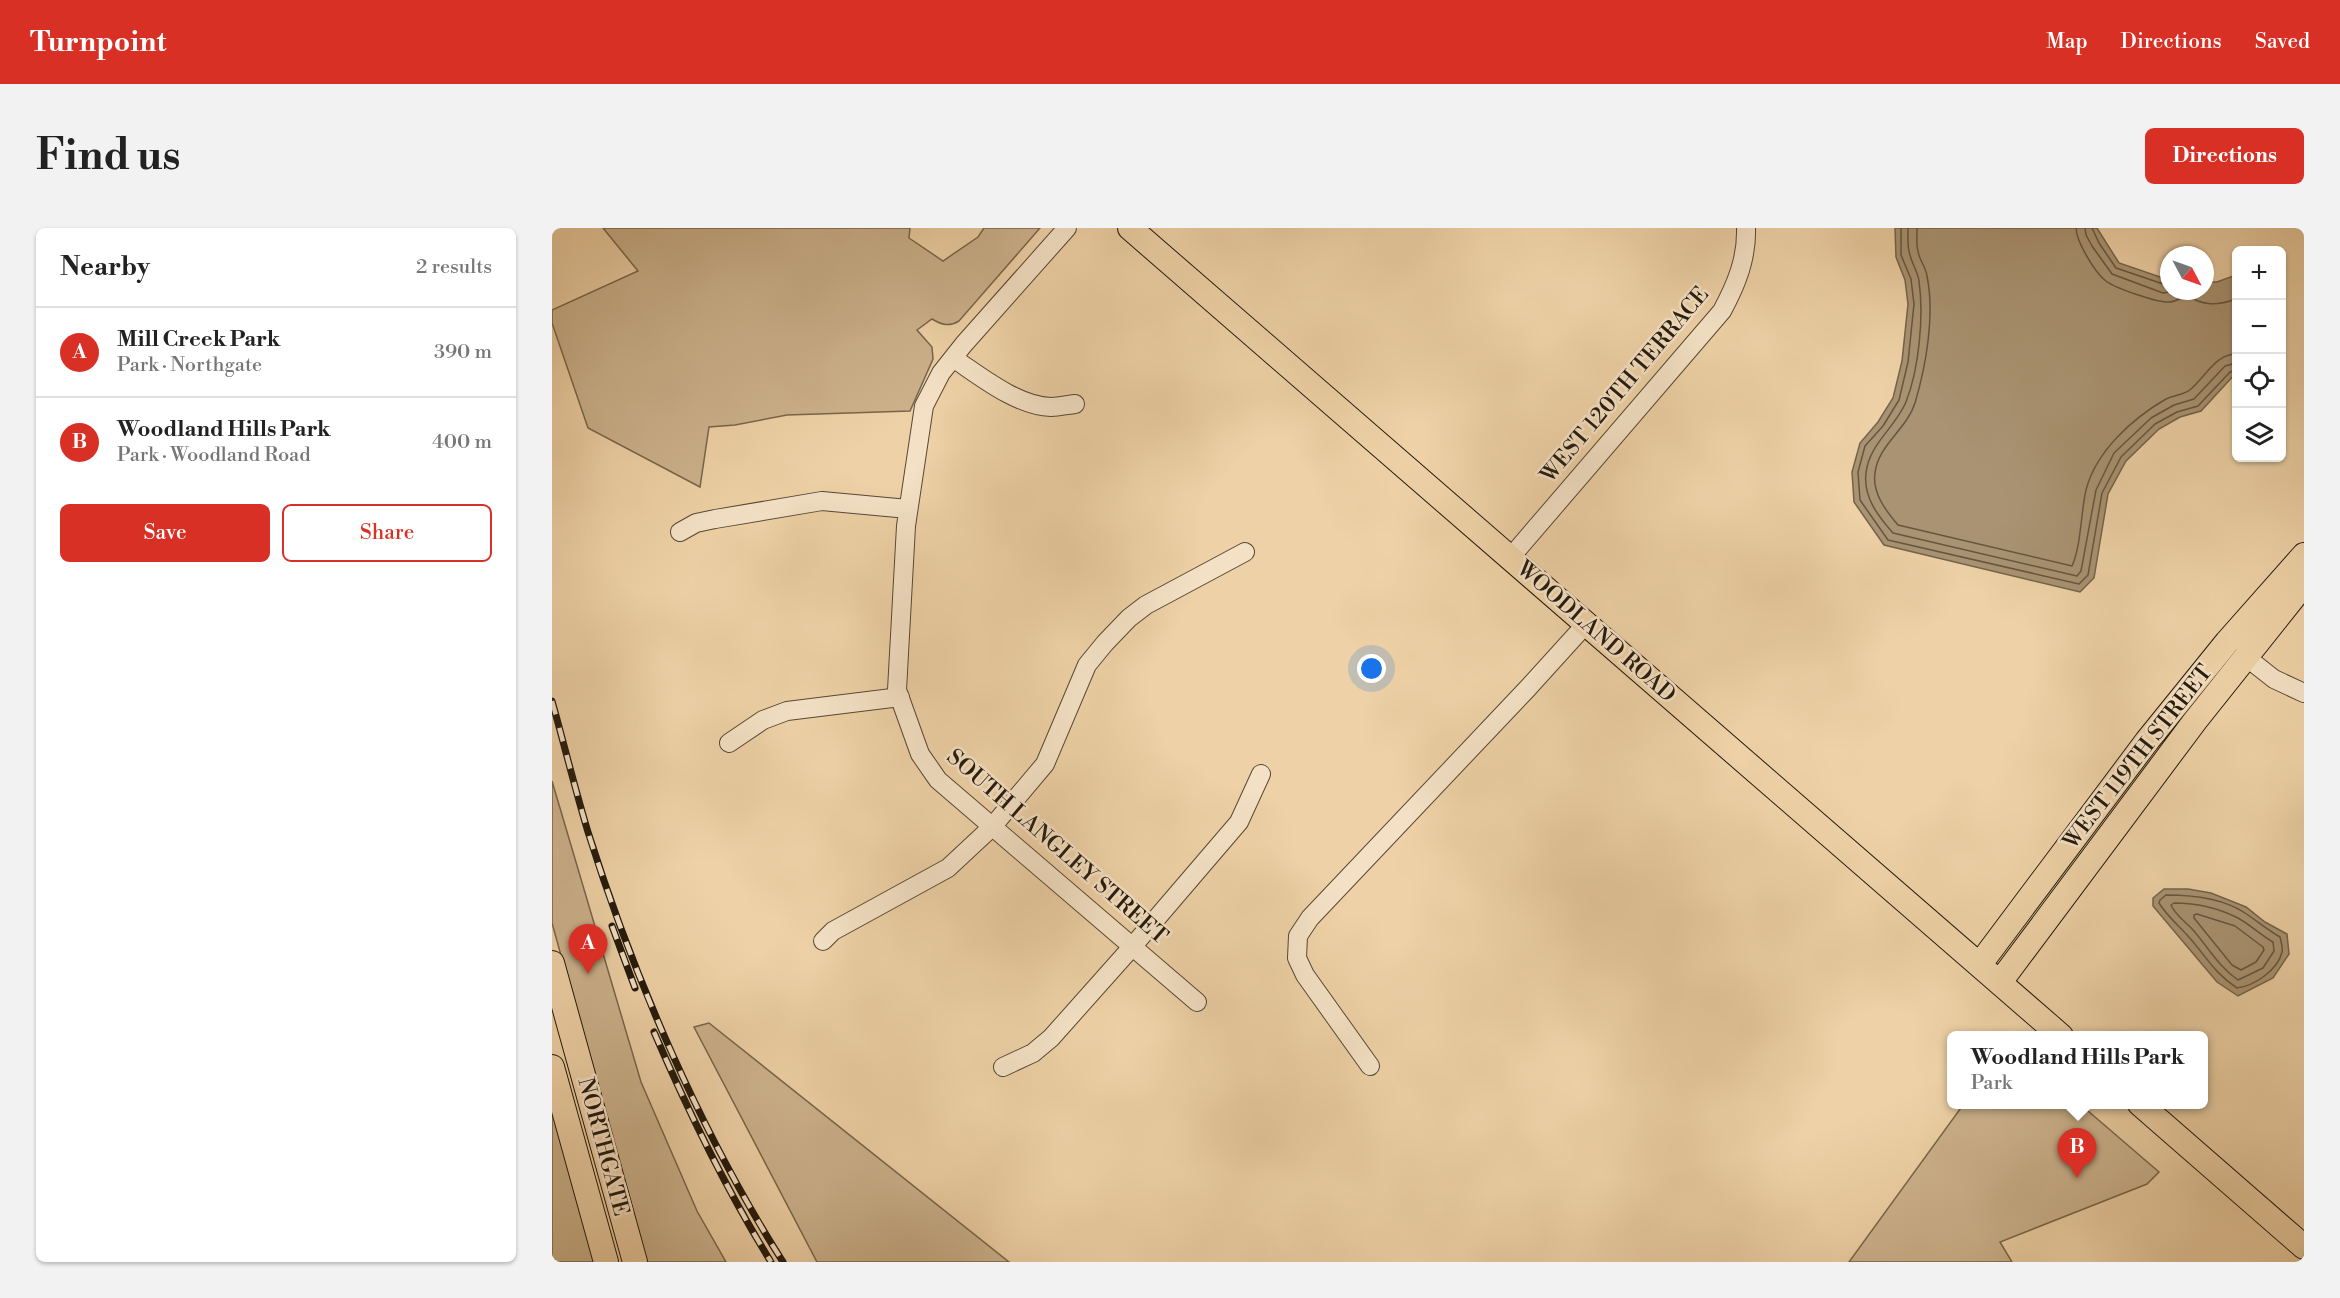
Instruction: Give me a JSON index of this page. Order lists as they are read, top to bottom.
{
  "streets": {
    "main road": ["WOODLAND ROAD", "WEST 119TH STREET", "NORTHGATE"],
    "street": ["WEST 120TH TERRACE", "SOUTH LANGLEY STREET"]
  },
  "crossings": [
    ["WEST 120TH TERRACE", "WOODLAND ROAD"],
    ["WOODLAND ROAD", "WEST 119TH STREET"]
  ],
  "north": "bottom right",
  "page": {
    "header": "Turnpoint",
    "nav": ["Map", "Directions", "Saved"],
    "buttons": [
      "Directions",
      ["Save", "Share"]
    ],
    "title": "Find us",
    "heading": ["Nearby", "2 results"],
    "map_buttons": ["+", "−"],
    "list": [
      {
        "mark": "A",
        "name": "Mill Creek Park",
        "note": "Park · Northgate",
        "value": "390 m"
      },
      {
        "mark": "B",
        "name": "Woodland Hills Park",
        "note": "Park · Woodland Road",
        "value": "400 m"
      }
    ],
    "pins": ["A", "B"],
    "popup": ["Woodland Hills Park", "Park"]
  }
}
